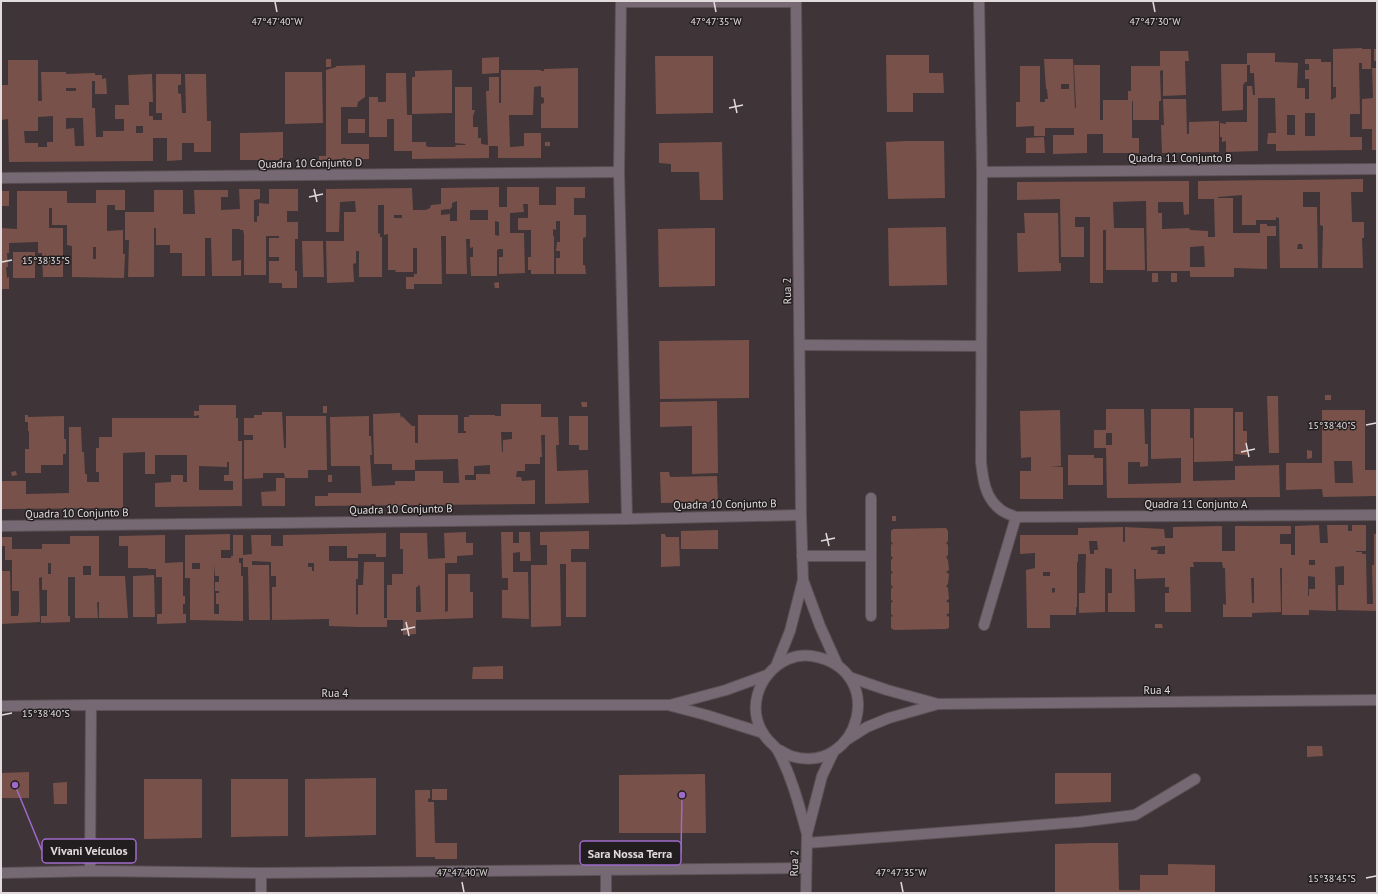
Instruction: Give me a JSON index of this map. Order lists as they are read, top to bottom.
{
  "streets": {
    "street": [
      "Quadra 11 Conjunto B",
      "Quadra 10 Conjunto D",
      "Rua 2",
      "Quadra 10 Conjunto B",
      "Quadra 11 Conjunto A",
      "Rua 4"
    ]
  },
  "crossings": [
    ["Rua 2", "Quadra 10 Conjunto B"]
  ],
  "places": ["Vivani Veículos", "Sara Nossa Terra"],
  "coordinates": [
    "47°47'40\"W",
    "47°47'35\"W",
    "47°47'30\"W",
    "15°38'35\"S",
    "15°38'40\"S",
    "15°38'45\"S"
  ]
}
